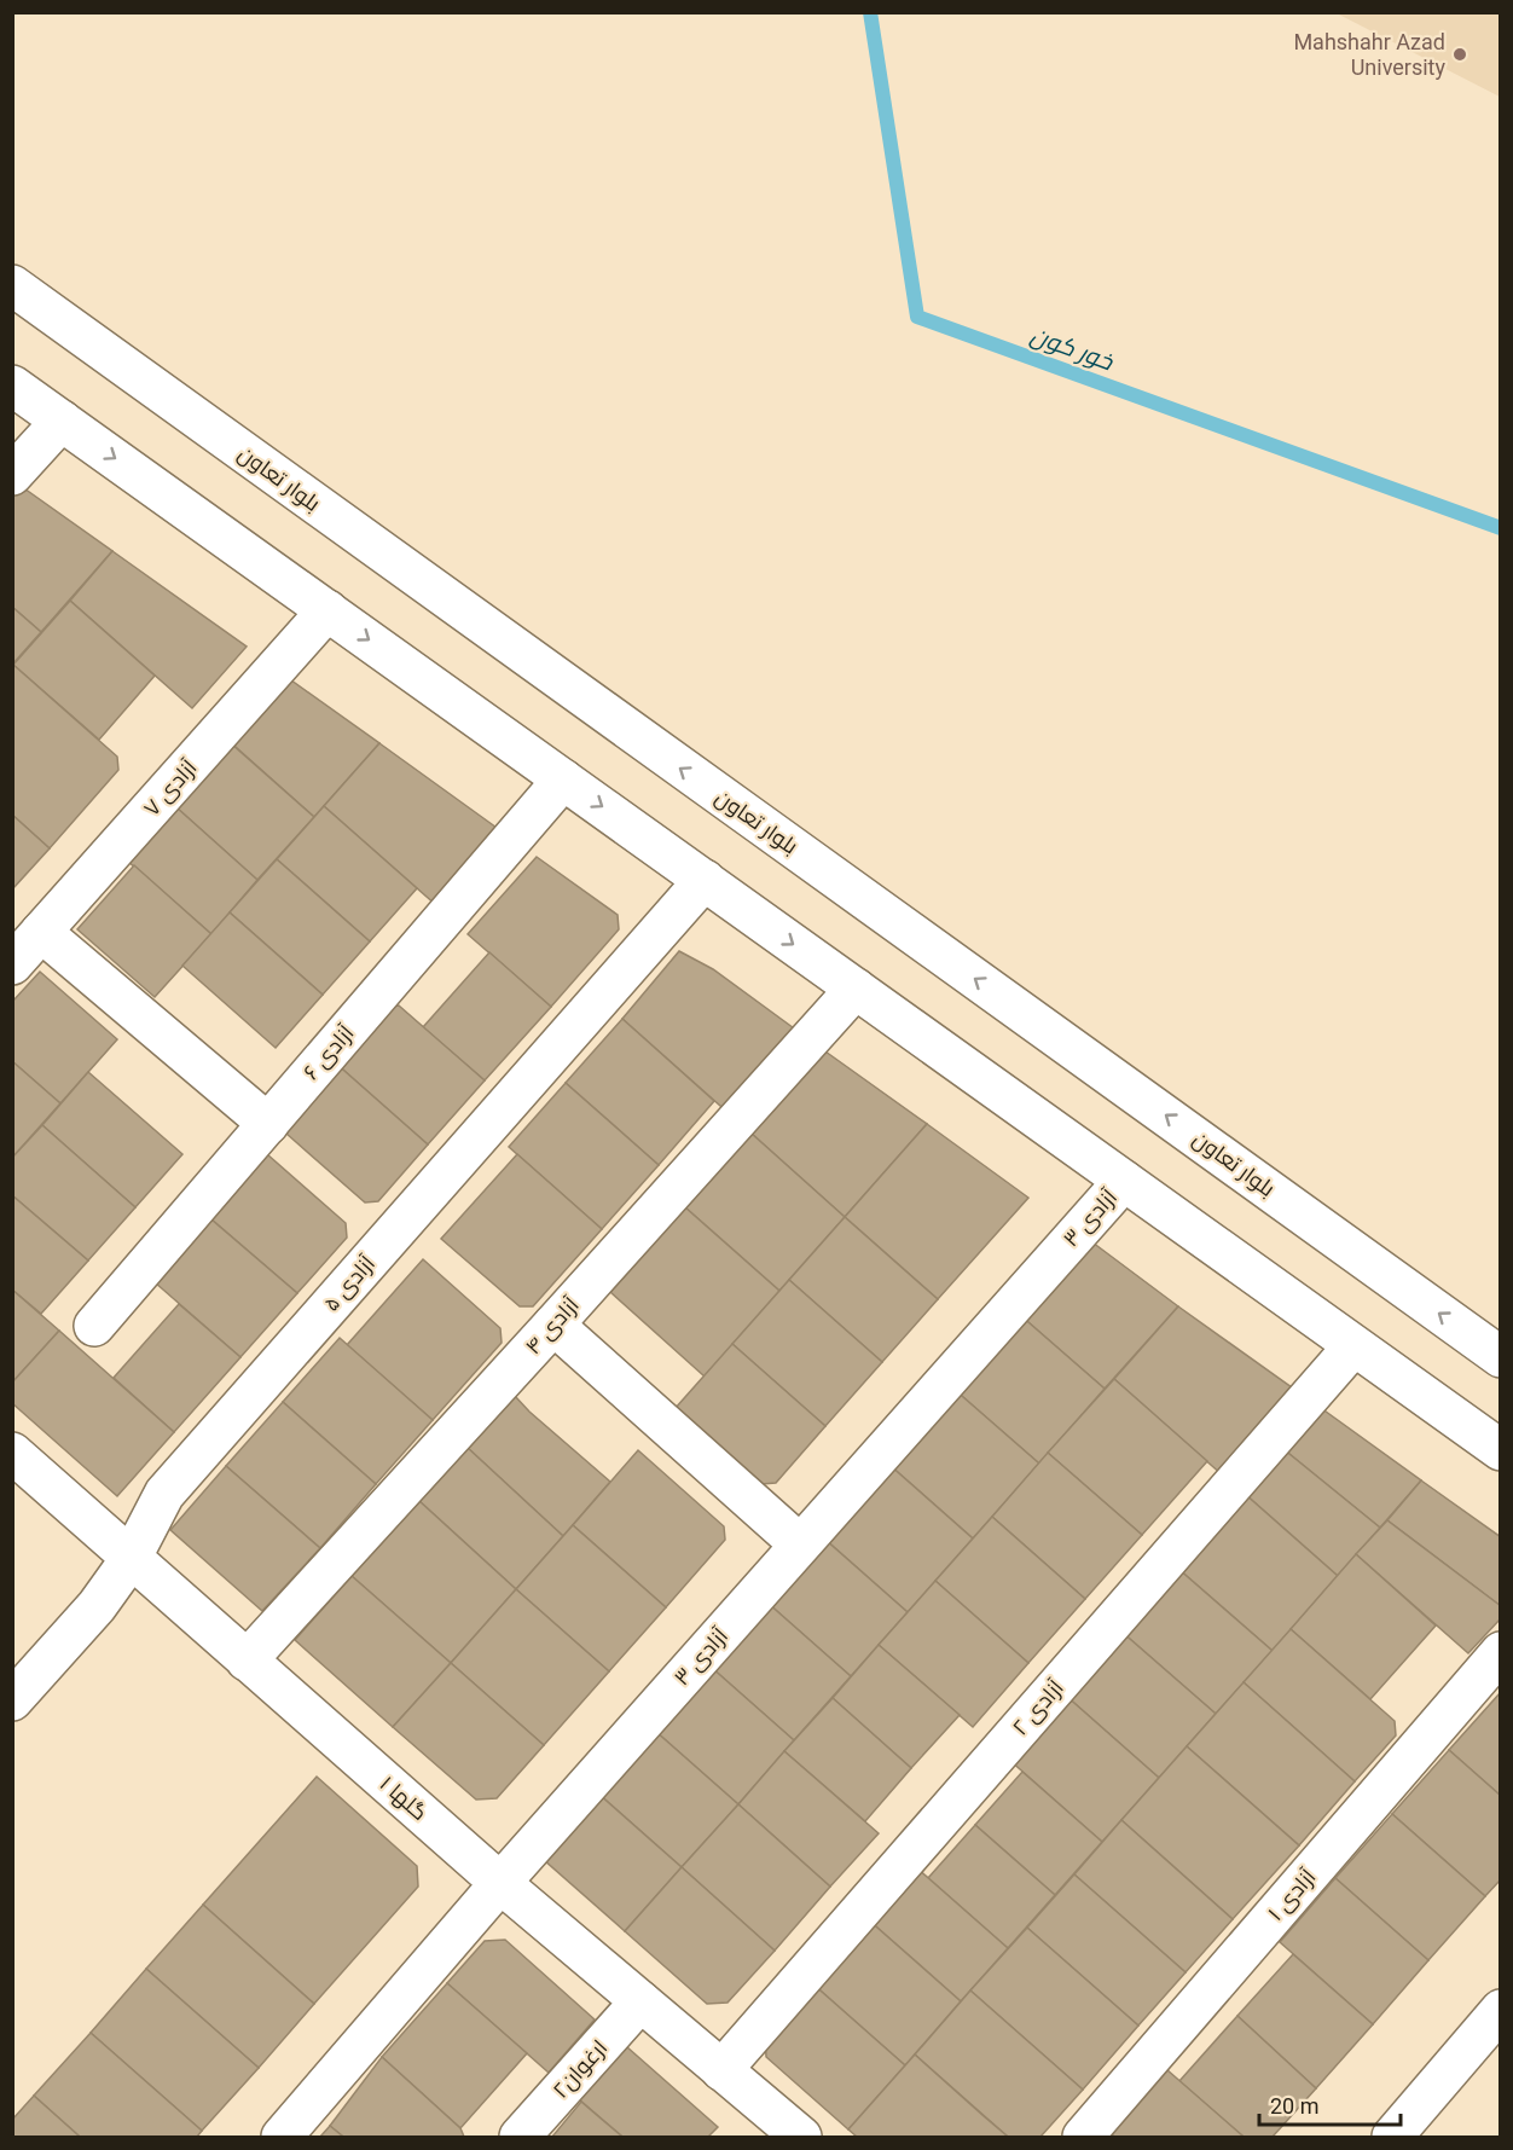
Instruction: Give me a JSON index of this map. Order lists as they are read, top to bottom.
{
  "streets": {
    "street": [
      "بلوار تعاون",
      "آزادی ۷",
      "آزادی ۶",
      "آزادی ۳",
      "آزادی ۵",
      "آزادی ۴",
      "آزادی ۲",
      "گلها ۱",
      "آزادی ۱",
      "ارغوان۲"
    ]
  },
  "crossings": [
    ["آزادی ۳", "گلها ۱"],
    ["آزادی ۵", "گلها ۱"],
    ["آزادی ۴", "گلها ۱"],
    ["آزادی ۲", "گلها ۱"],
    ["گلها ۱", "ارغوان۲"]
  ],
  "water": ["خور کون"],
  "places": ["Mahshahr Azad University"],
  "scale_bar": "20 m"
}
